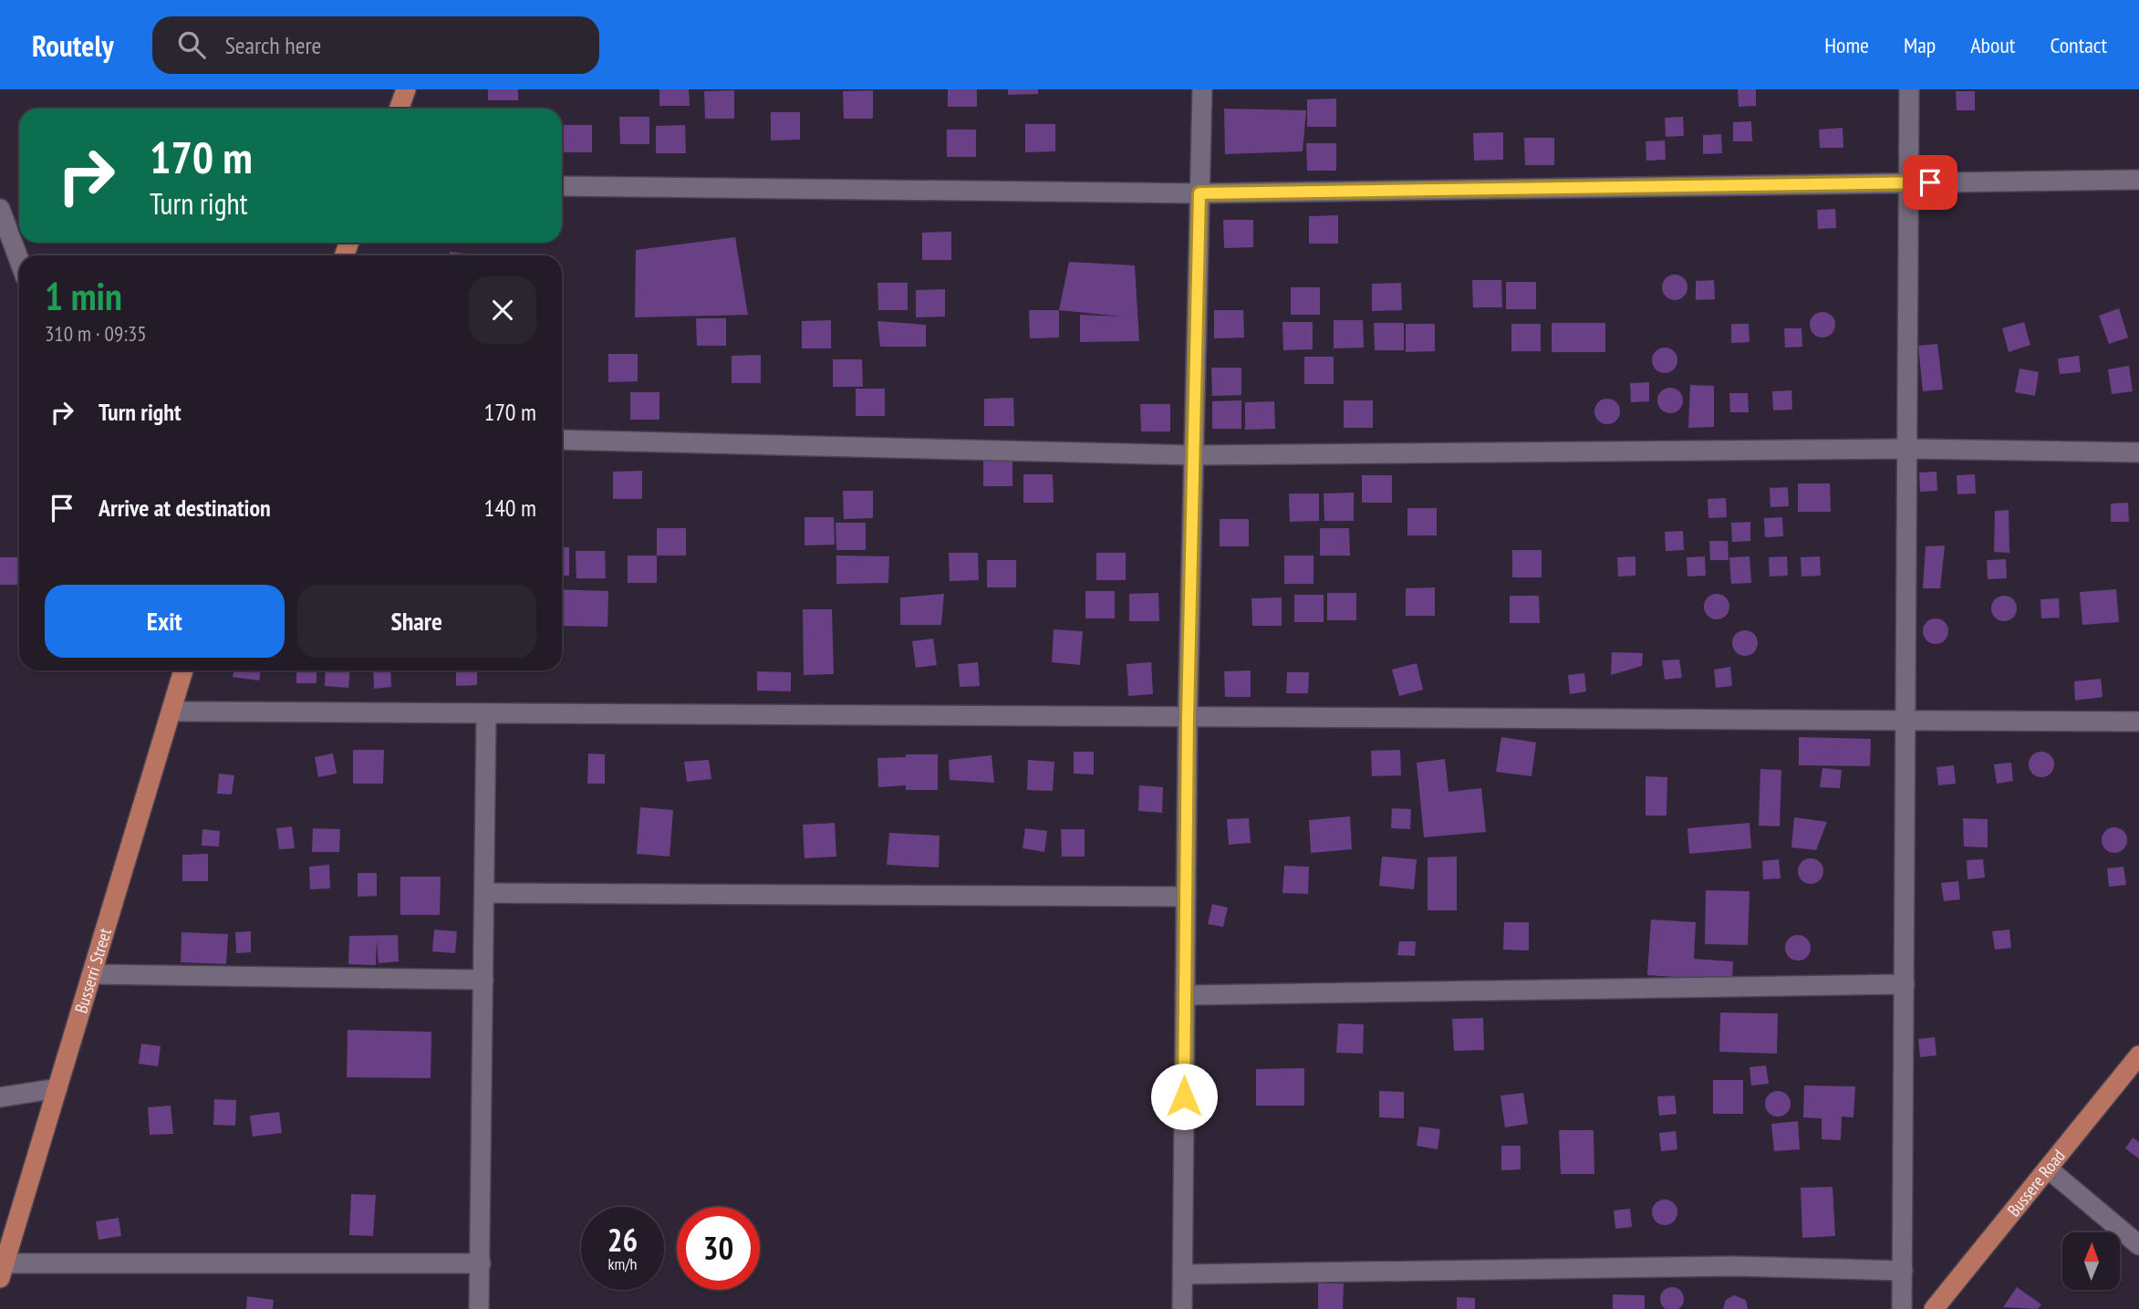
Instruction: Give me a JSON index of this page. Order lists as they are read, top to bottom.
{
  "streets": {
    "main road": ["Busserri Street", "Bussere Road"]
  },
  "north": "top",
  "page": {
    "header": "Routely",
    "search": "Search here",
    "nav": [
      "Home",
      "Map",
      "About",
      "Contact"
    ],
    "turn": ["170 m", "Turn right"],
    "heading": ["1 min", "310 m · 09:35"],
    "list": [
      {
        "name": "Turn right",
        "value": "170 m"
      },
      {
        "name": "Arrive at destination",
        "value": "140 m"
      }
    ],
    "buttons": ["Exit", "Share"],
    "speed": "26 km/h",
    "limit": "30"
  }
}
